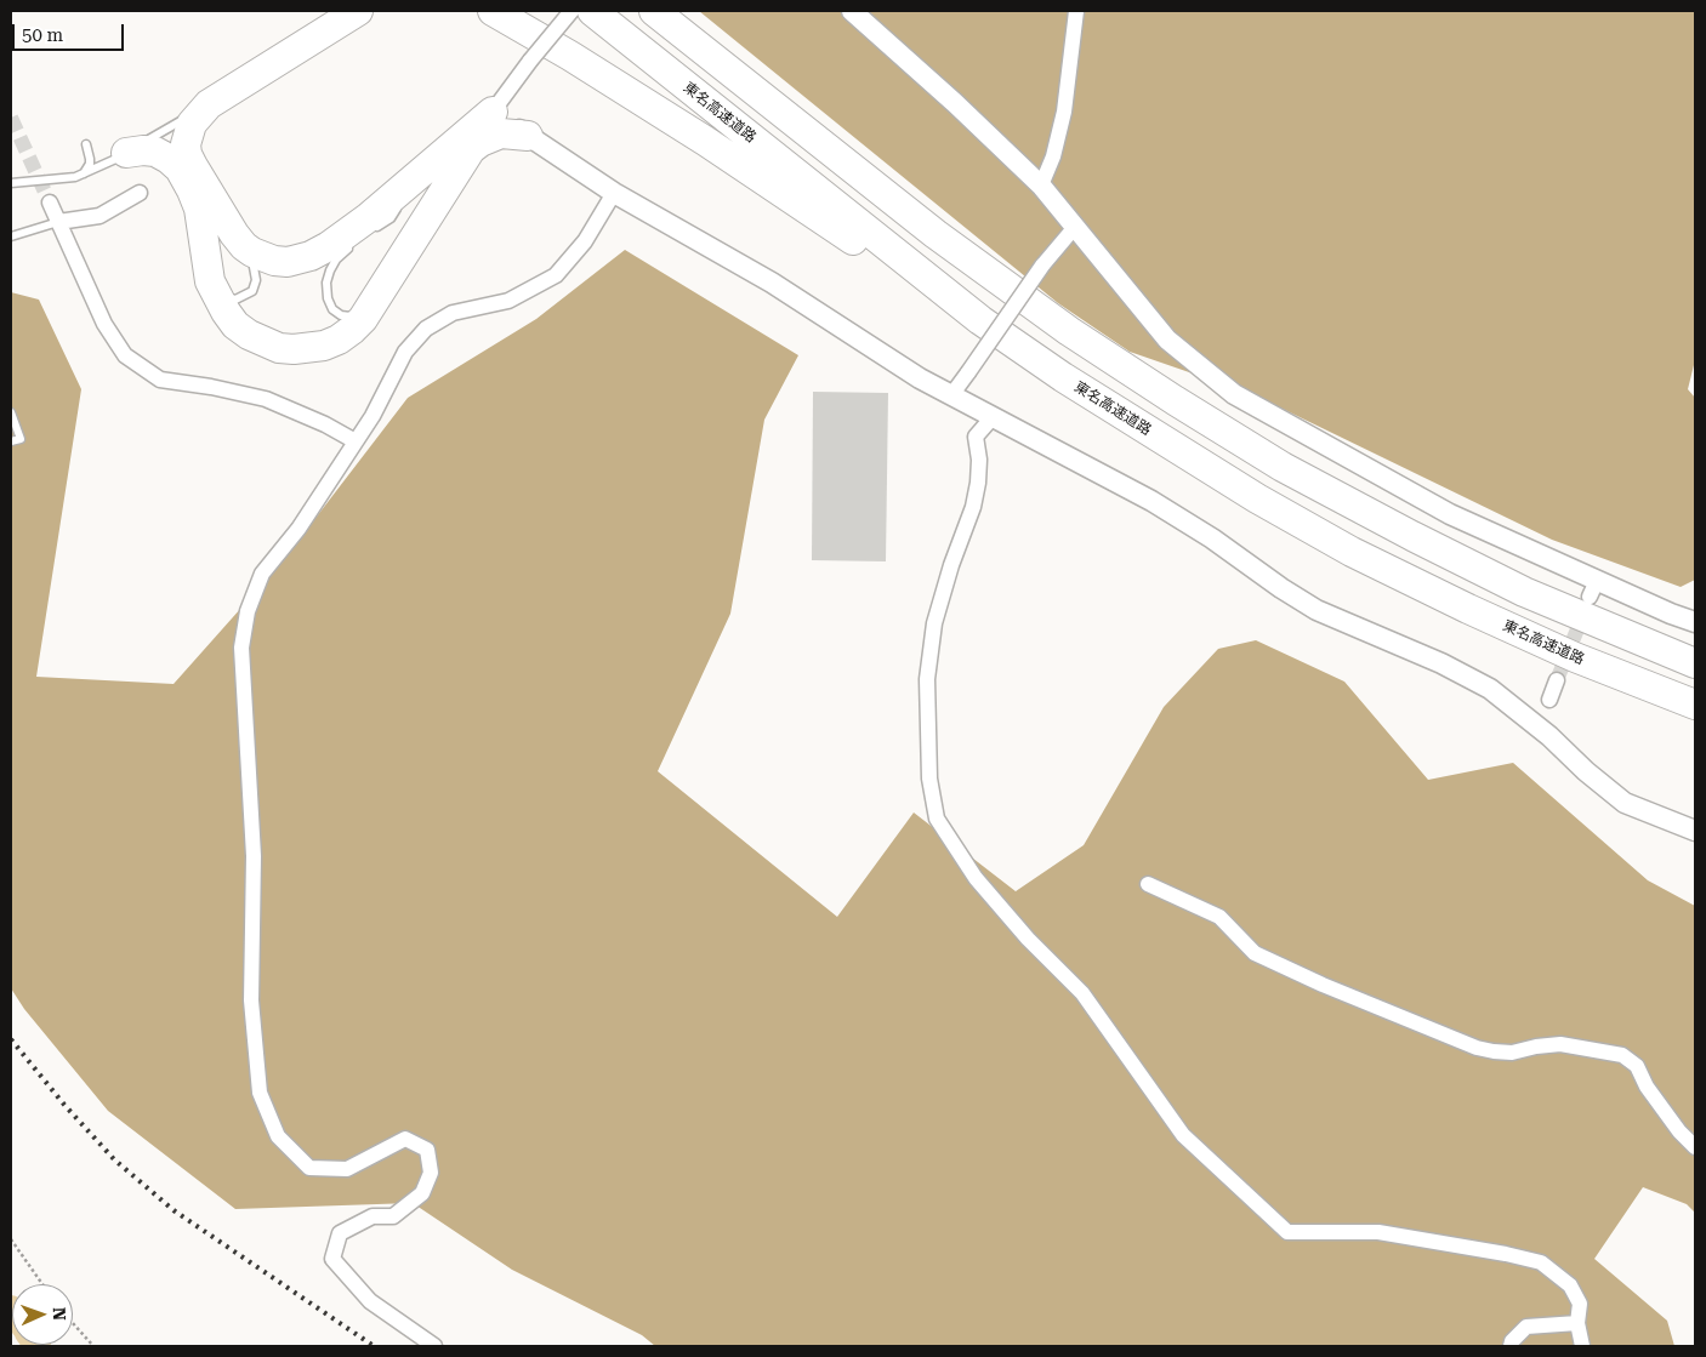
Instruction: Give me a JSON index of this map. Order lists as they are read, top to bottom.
{
  "streets": {
    "highway": ["東名高速道路"]
  },
  "scale_bar": "50 m",
  "north": "right"
}
